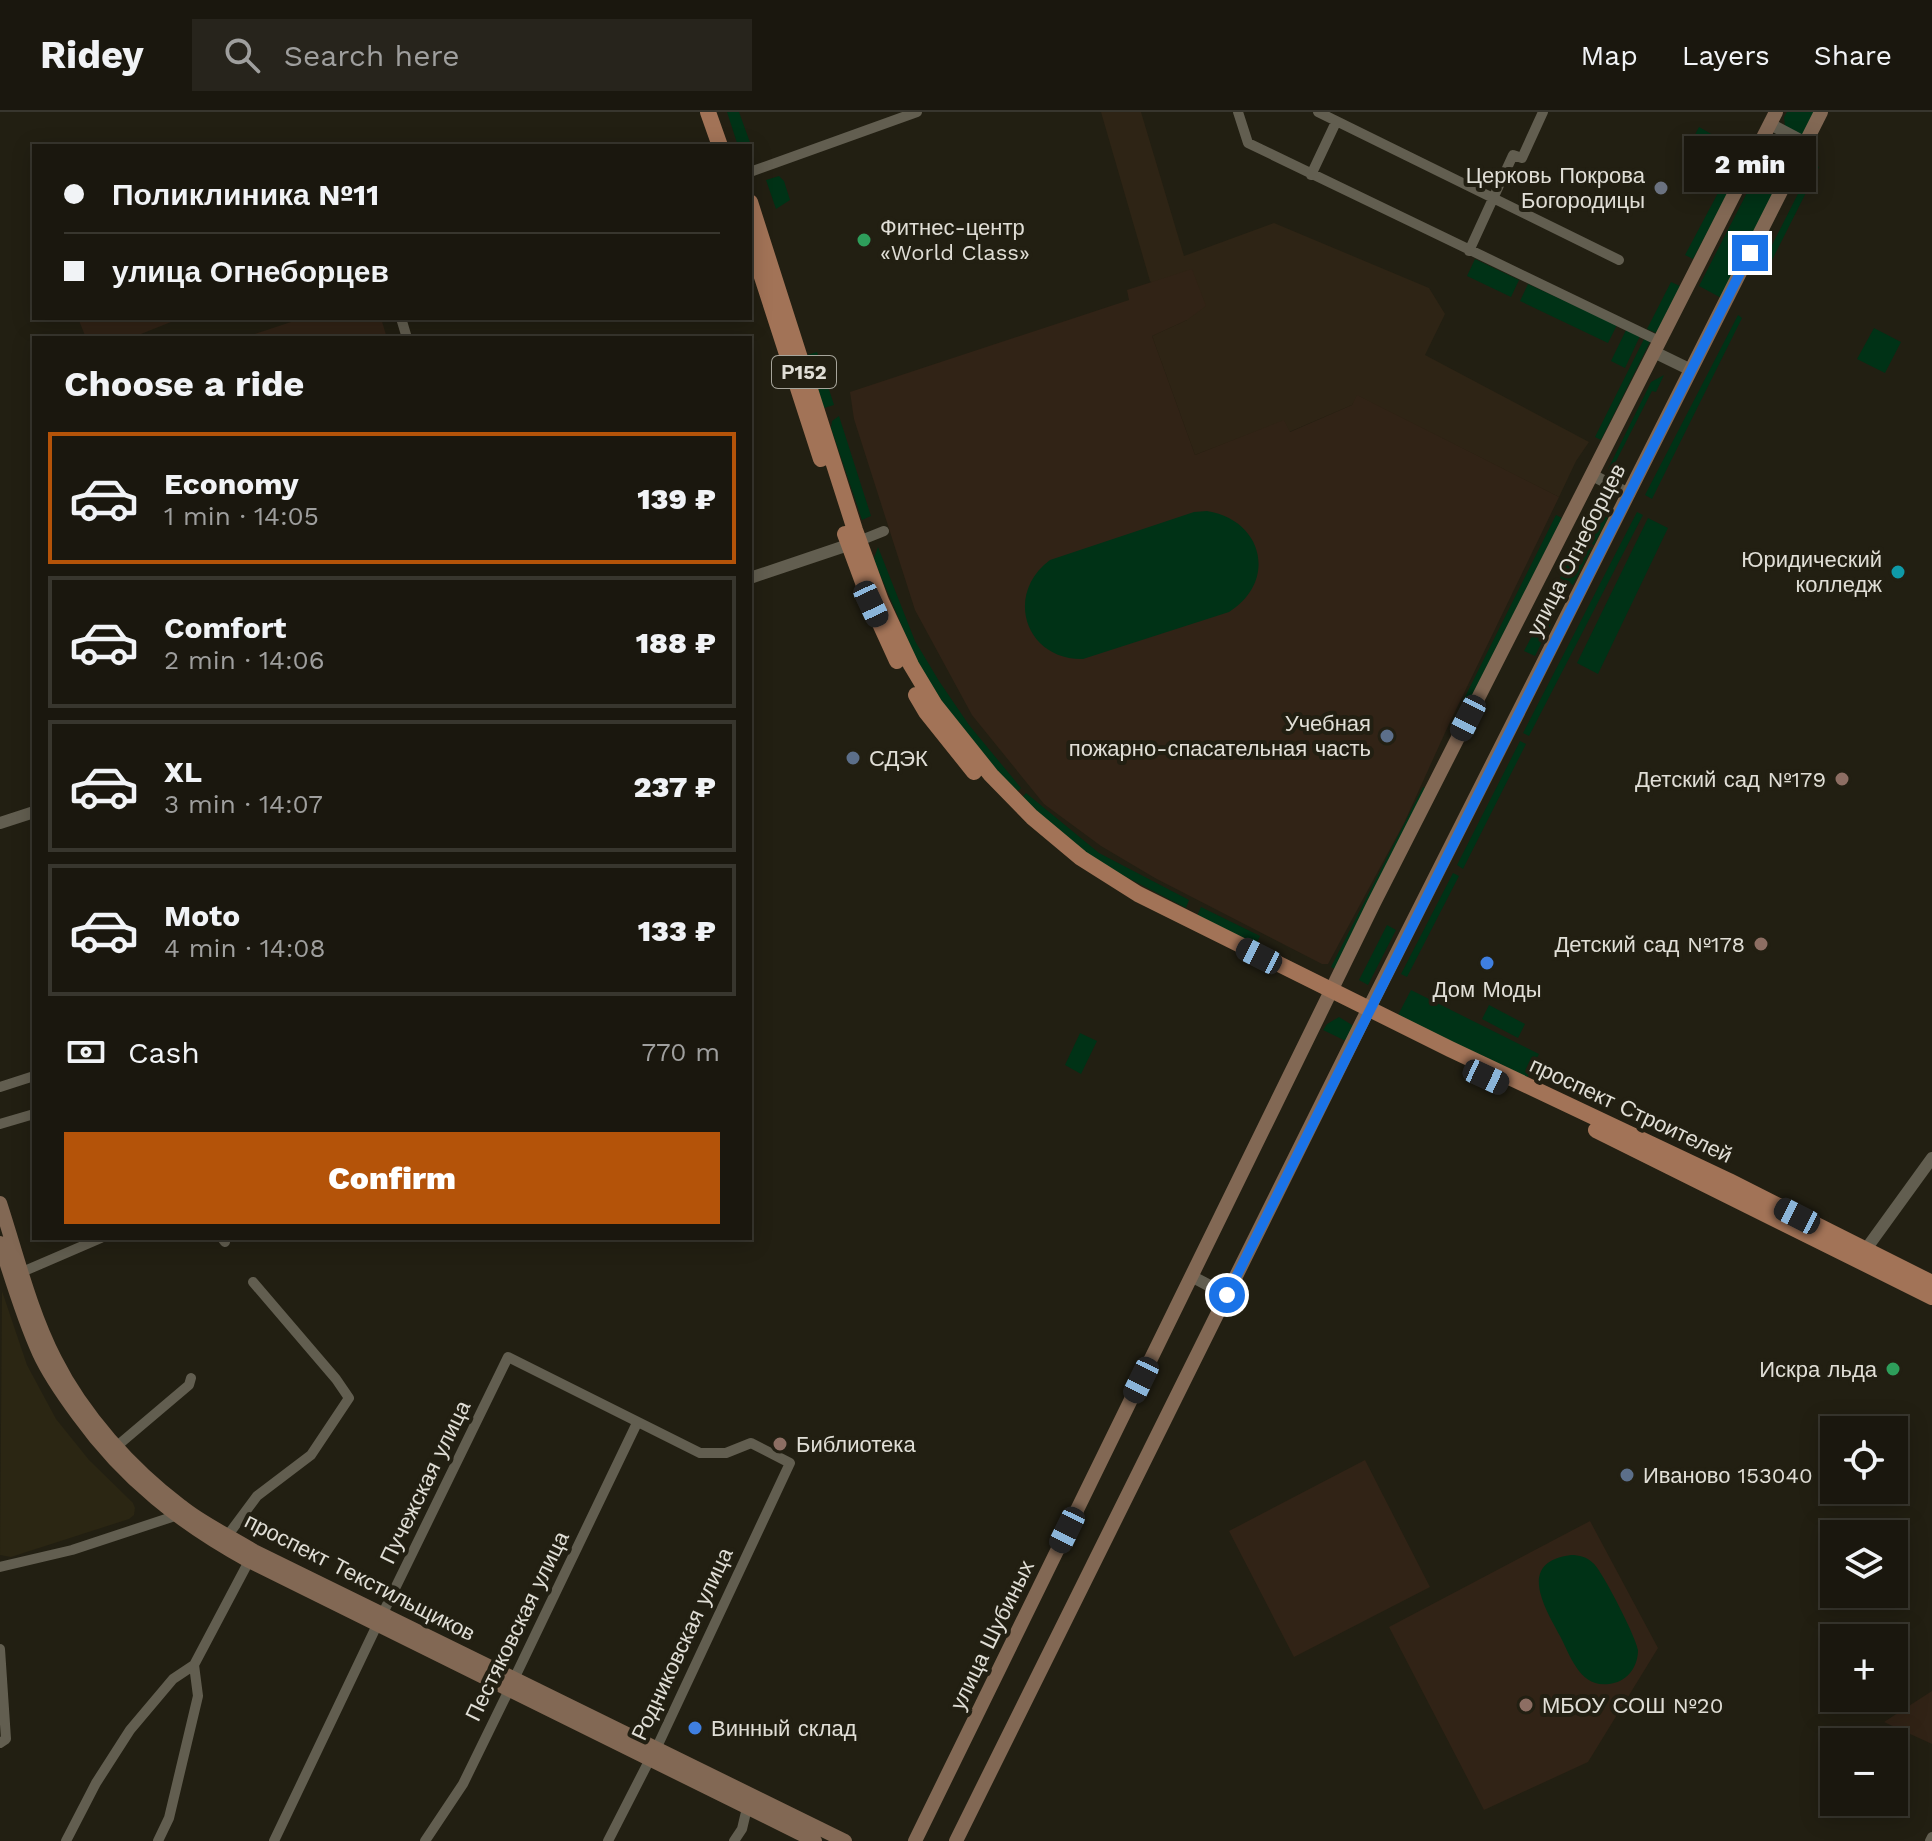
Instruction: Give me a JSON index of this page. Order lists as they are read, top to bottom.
{
  "streets": {
    "main road": [
      "Р152",
      "улица Огнеборцев",
      "проспект Строителей",
      "проспект Текстильщиков",
      "улица Шубиных"
    ],
    "street": ["Пучежская улица", "Пестяковская улица", "Родниковская улица"]
  },
  "crossings": [
    ["улица Огнеборцев", "проспект Строителей"],
    ["улица Огнеборцев", "улица Шубиных"],
    ["проспект Строителей", "улица Шубиных"],
    ["Пучежская улица", "проспект Текстильщиков"],
    ["Пучежская улица", "Пестяковская улица"],
    ["Пучежская улица", "Родниковская улица"],
    ["проспект Текстильщиков", "Пестяковская улица"],
    ["проспект Текстильщиков", "Родниковская улица"],
    ["Пестяковская улица", "Родниковская улица"]
  ],
  "places": [
    "Церковь Покрова Богородицы",
    "Фитнес-центр «World Class»",
    "Юридический колледж",
    "Учебная пожарно-спасательная часть",
    "СДЭК",
    "Детский сад №179",
    "Детский сад №178",
    "Дом Моды",
    "Искра льда",
    "Библиотека",
    "Иваново 153040",
    "МБОУ СОШ №20",
    "Винный склад"
  ],
  "page": {
    "header": "Ridey",
    "search": "Search here",
    "nav": ["Map", "Layers", "Share"],
    "bubble": "2 min",
    "banner": ["Поликлиника №11", "улица Огнеборцев"],
    "heading": "Choose a ride",
    "list": [
      {
        "name": "Economy",
        "note": "1 min · 14:05",
        "value": "139 ₽"
      },
      {
        "name": "Comfort",
        "note": "2 min · 14:06",
        "value": "188 ₽"
      },
      {
        "name": "XL",
        "note": "3 min · 14:07",
        "value": "237 ₽"
      },
      {
        "name": "Moto",
        "note": "4 min · 14:08",
        "value": "133 ₽"
      }
    ],
    "pay": ["Cash", "770 m"],
    "buttons": "Confirm",
    "map_buttons": ["+", "−"]
  }
}
